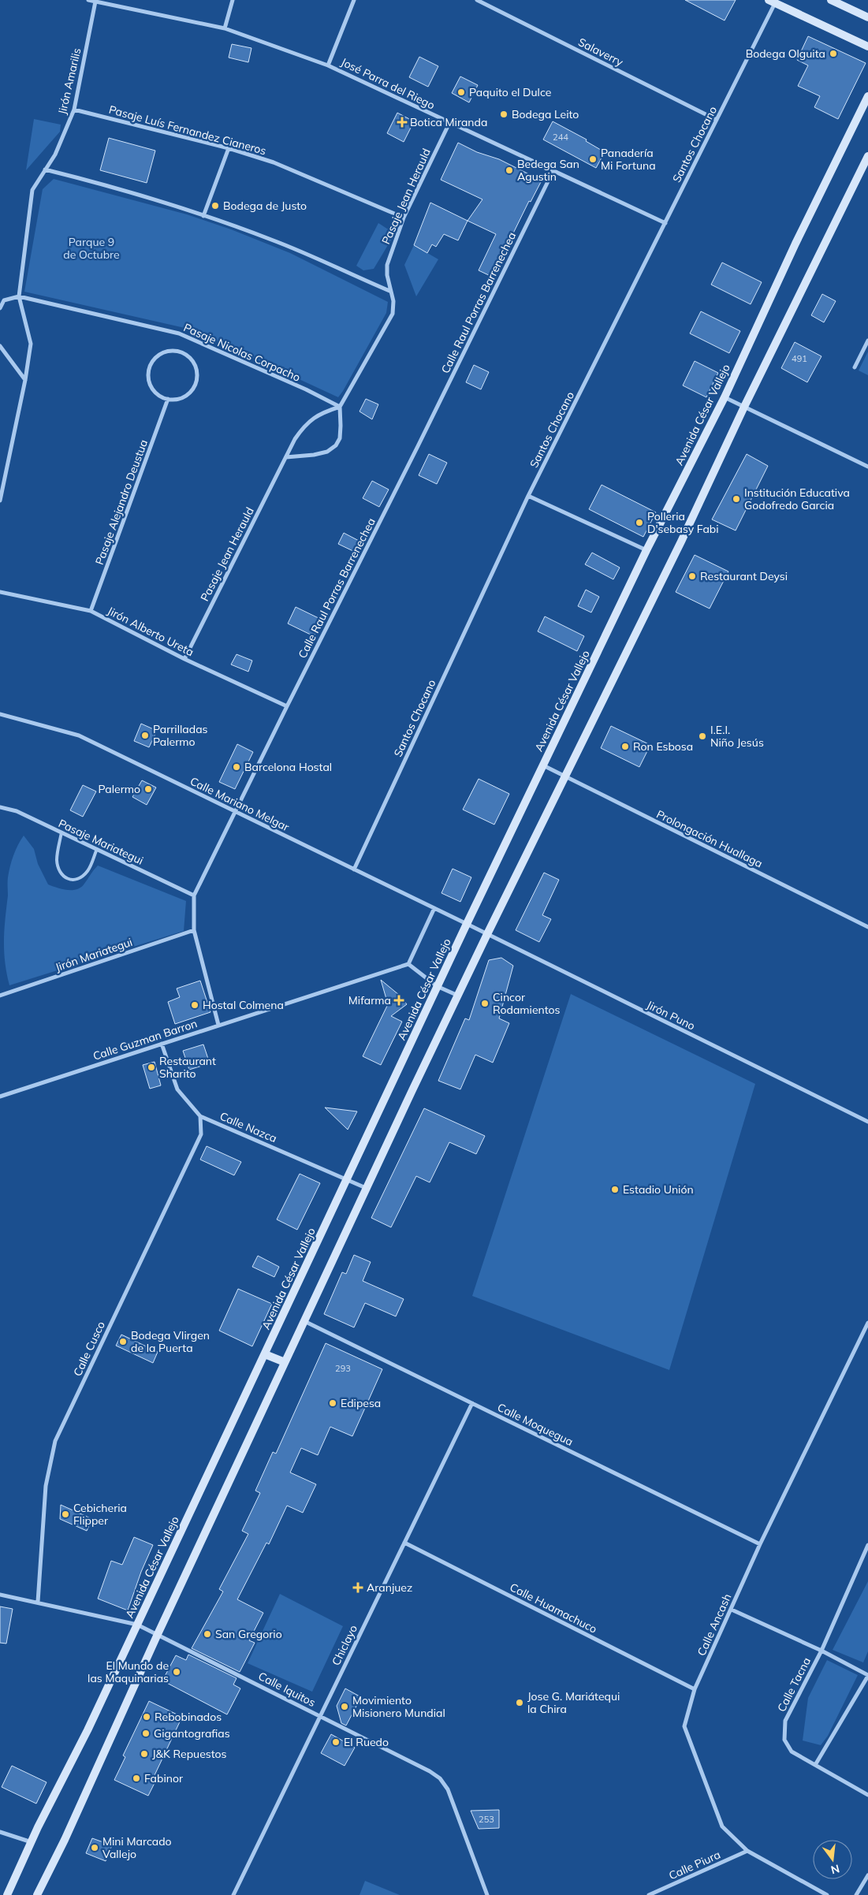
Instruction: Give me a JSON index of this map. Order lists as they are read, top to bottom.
{
  "streets": {
    "main road": ["Avenida César Vallejo"],
    "street": [
      "Salaverry",
      "Jirón Amarilis",
      "José Parra del Riego",
      "Pasaje Luís Fernandez Cianeros",
      "Santos Chocano",
      "Pasaje Jean Herauld",
      "Calle Raul Porras Barrenechea",
      "Pasaje Nicolas Corpacho",
      "Pasaje Alejandro Deustua",
      "Jirón Alberto Ureta",
      "Calle Mariano Melgar",
      "Prolongación Huallaga",
      "Pasaje Mariategui",
      "Jirón Mariategui",
      "Jirón Puno",
      "Calle Guzman Barron",
      "Calle Nazca",
      "Calle Cusco",
      "Calle Moquegua",
      "Calle Huamachuco",
      "Calle Ancash",
      "Chiclayo",
      "Calle Tacna",
      "Calle Iquitos",
      "Calle Piura"
    ]
  },
  "crossings": [
    ["Salaverry", "Santos Chocano"],
    ["Jirón Amarilis", "José Parra del Riego"],
    ["Jirón Amarilis", "Pasaje Luís Fernandez Cianeros"],
    ["Jirón Amarilis", "Pasaje Nicolas Corpacho"],
    ["José Parra del Riego", "Santos Chocano"],
    ["José Parra del Riego", "Pasaje Jean Herauld"],
    ["José Parra del Riego", "Calle Raul Porras Barrenechea"],
    ["Pasaje Luís Fernandez Cianeros", "Pasaje Jean Herauld"],
    ["Santos Chocano", "Calle Mariano Melgar"],
    ["Pasaje Jean Herauld", "Pasaje Nicolas Corpacho"],
    ["Pasaje Jean Herauld", "Jirón Alberto Ureta"],
    ["Calle Raul Porras Barrenechea", "Jirón Alberto Ureta"],
    ["Calle Raul Porras Barrenechea", "Calle Mariano Melgar"],
    ["Calle Raul Porras Barrenechea", "Pasaje Mariategui"],
    ["Calle Raul Porras Barrenechea", "Jirón Mariategui"],
    ["Calle Raul Porras Barrenechea", "Calle Guzman Barron"],
    ["Avenida César Vallejo", "Calle Mariano Melgar"],
    ["Avenida César Vallejo", "Prolongación Huallaga"],
    ["Avenida César Vallejo", "Jirón Puno"],
    ["Avenida César Vallejo", "Calle Nazca"],
    ["Avenida César Vallejo", "Calle Iquitos"],
    ["Pasaje Alejandro Deustua", "Jirón Alberto Ureta"],
    ["Calle Mariano Melgar", "Jirón Puno"],
    ["Calle Guzman Barron", "Calle Nazca"],
    ["Calle Nazca", "Calle Cusco"],
    ["Calle Cusco", "Calle Iquitos"],
    ["Calle Moquegua", "Calle Ancash"],
    ["Calle Moquegua", "Chiclayo"],
    ["Calle Huamachuco", "Calle Ancash"],
    ["Calle Huamachuco", "Chiclayo"],
    ["Calle Ancash", "Calle Piura"],
    ["Chiclayo", "Calle Iquitos"]
  ],
  "parks": ["Parque 9 de Octubre"],
  "places": {
    "other": [
      "Bodega Olguita",
      "Paquito el Dulce",
      "Bodega Leito",
      "Panadería Mi Fortuna",
      "Bedega San Agustin",
      "Bodega de Justo",
      "Institución Educativa Godofredo Garcia",
      "Polleria D'sebasy Fabi",
      "Restaurant Deysi",
      "Parrilladas Palermo",
      "I.E.I. Niño Jesús",
      "Ron Esbosa",
      "Barcelona Hostal",
      "Palermo",
      "Cincor Rodamientos",
      "Hostal Colmena",
      "Restaurant Sharito",
      "Estadio Unión",
      "Bodega VIirgen de la Puerta",
      "Edipesa",
      "Cebicheria Flipper",
      "San Gregorio",
      "El Mundo de las Maquinarias",
      "Jose G. Mariátequi la Chira",
      "Movimiento Misionero Mundial",
      "Rebobinados",
      "Gigantografias",
      "El Ruedo",
      "J&K Repuestos",
      "Fabinor",
      "Mini Marcado Vallejo"
    ],
    "health": ["Botica Miranda", "Mifarma", "Aranjuez"]
  },
  "house_numbers": [
    "244",
    "491",
    "293",
    "253"
  ],
  "north": "bottom"
}
